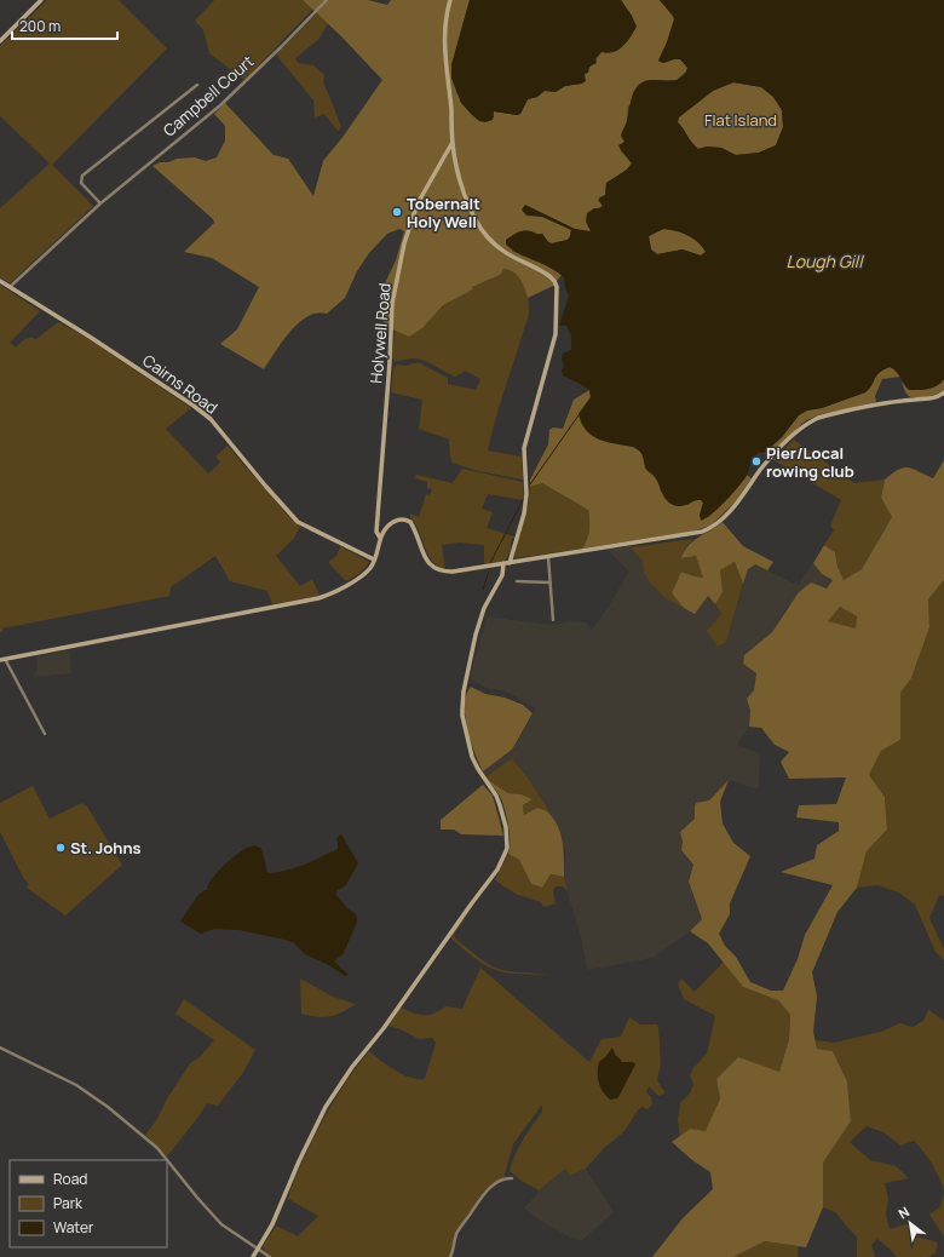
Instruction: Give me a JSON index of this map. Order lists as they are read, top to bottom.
{
  "streets": {
    "street": ["Campbell Court", "Holywell Road", "Cairns Road"]
  },
  "crossings": [
    ["Campbell Court", "Cairns Road"]
  ],
  "water": ["Lough Gill"],
  "parks": ["Flat Island"],
  "places": ["Tobernalt Holy Well", "Pier/Local rowing club", "St. Johns"],
  "legend": ["Road", "Park", "Water"],
  "scale_bar": "200 m",
  "north": "top left"
}
